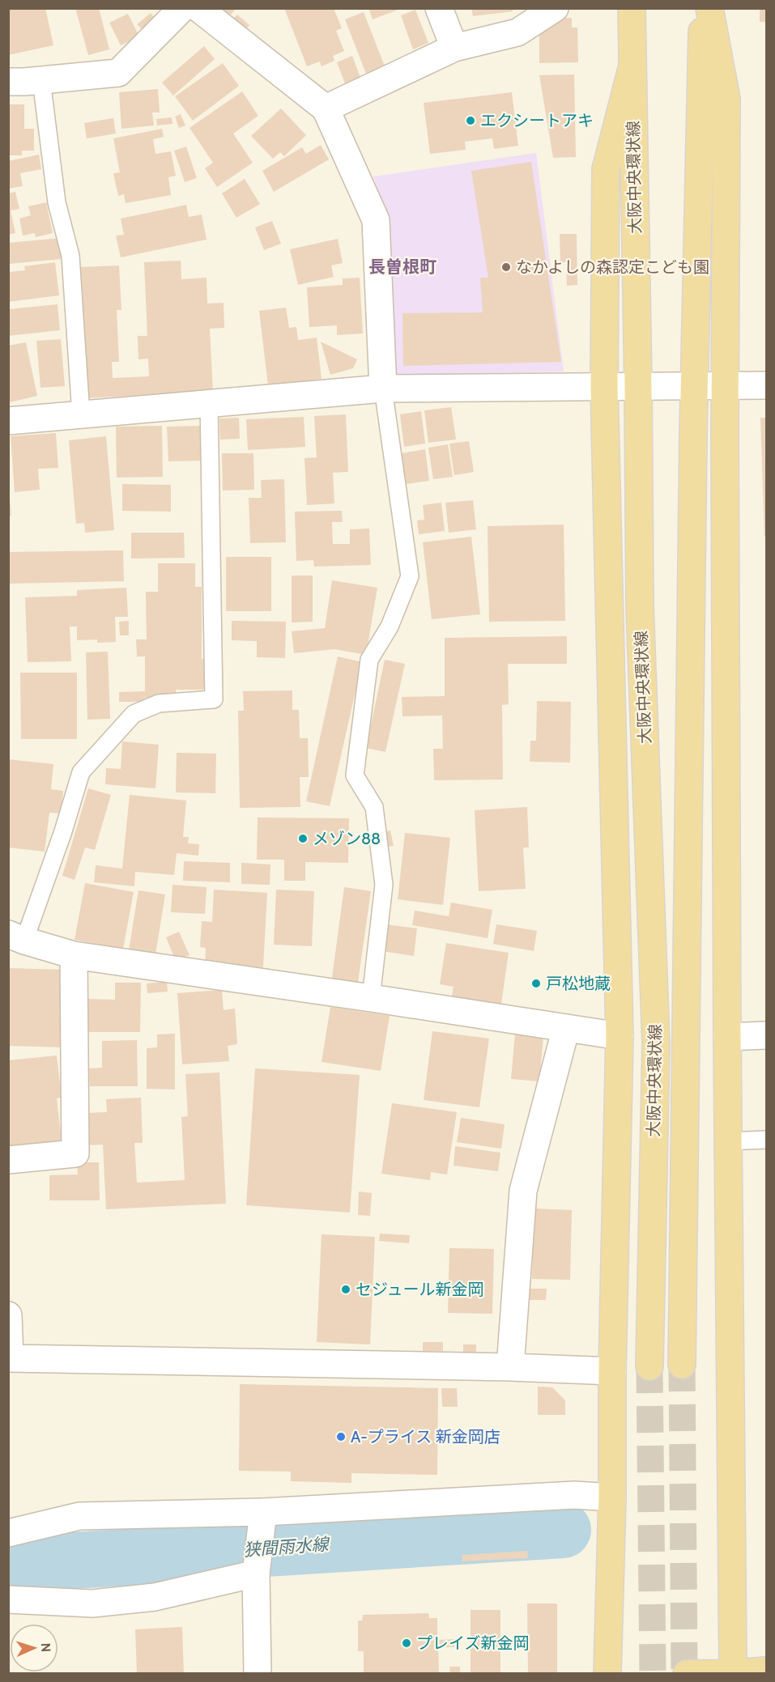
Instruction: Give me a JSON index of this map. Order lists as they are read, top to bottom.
{
  "streets": {
    "main road": ["大阪中央環状線"]
  },
  "districts": ["長曽根町"],
  "water": ["狭間雨水線"],
  "places": [
    "エクシートアキ",
    "なかよしの森認定こども園",
    "メゾン88",
    "戸松地蔵",
    "セジュール新金岡",
    "A-プライス 新金岡店",
    "プレイズ新金岡"
  ],
  "north": "right"
}
